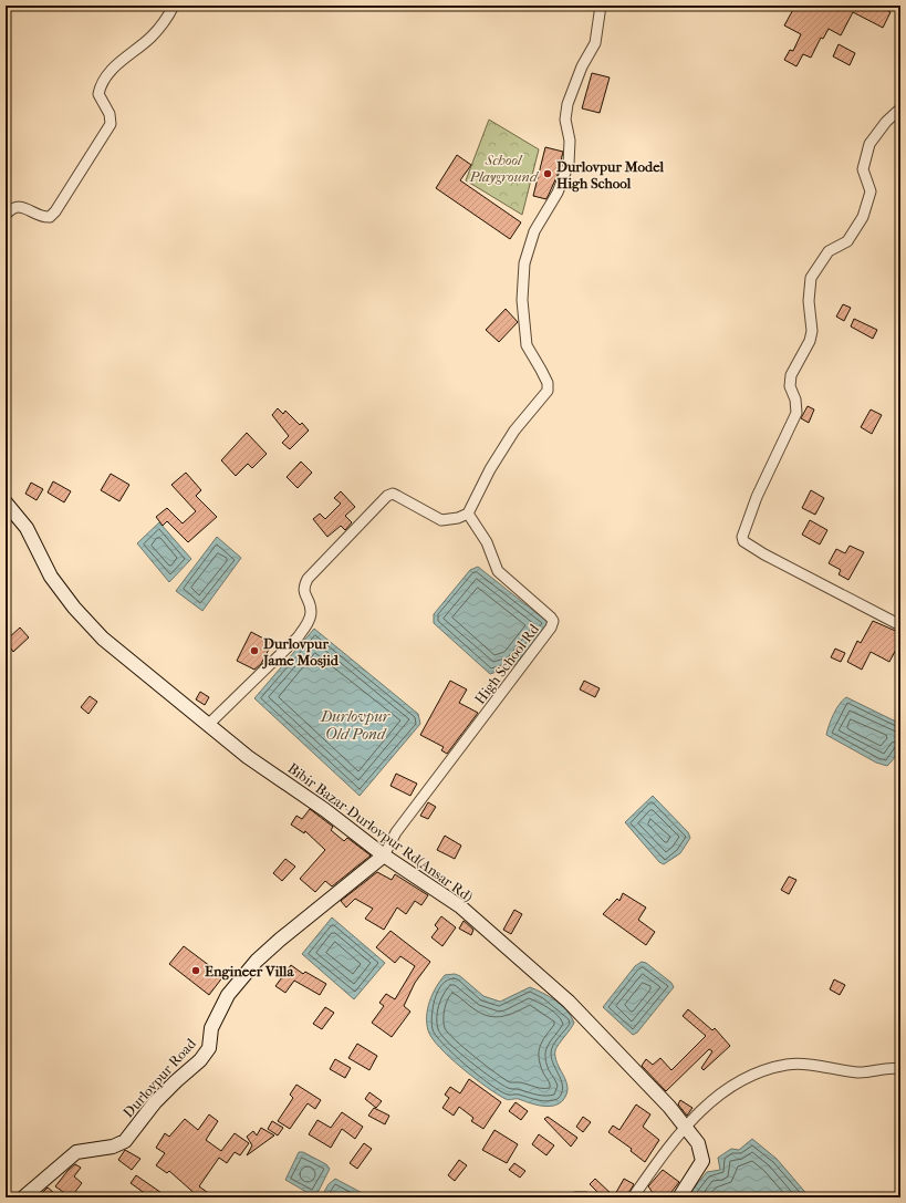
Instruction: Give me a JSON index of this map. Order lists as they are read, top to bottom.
{
  "streets": {
    "street": ["High School Rd", "Bibir Bazar-Durlovpur Rd(Ansar Rd)", "Durlovpur Road"]
  },
  "crossings": [
    ["High School Rd", "Bibir Bazar-Durlovpur Rd(Ansar Rd)"],
    ["High School Rd", "Durlovpur Road"],
    ["Bibir Bazar-Durlovpur Rd(Ansar Rd)", "Durlovpur Road"]
  ],
  "water": ["Durlovpur Old Pond"],
  "parks": ["School Playground"],
  "places": ["Durlovpur Model High School", "Durlovpur Jame Mosjid", "Engineer Villa"]
}
